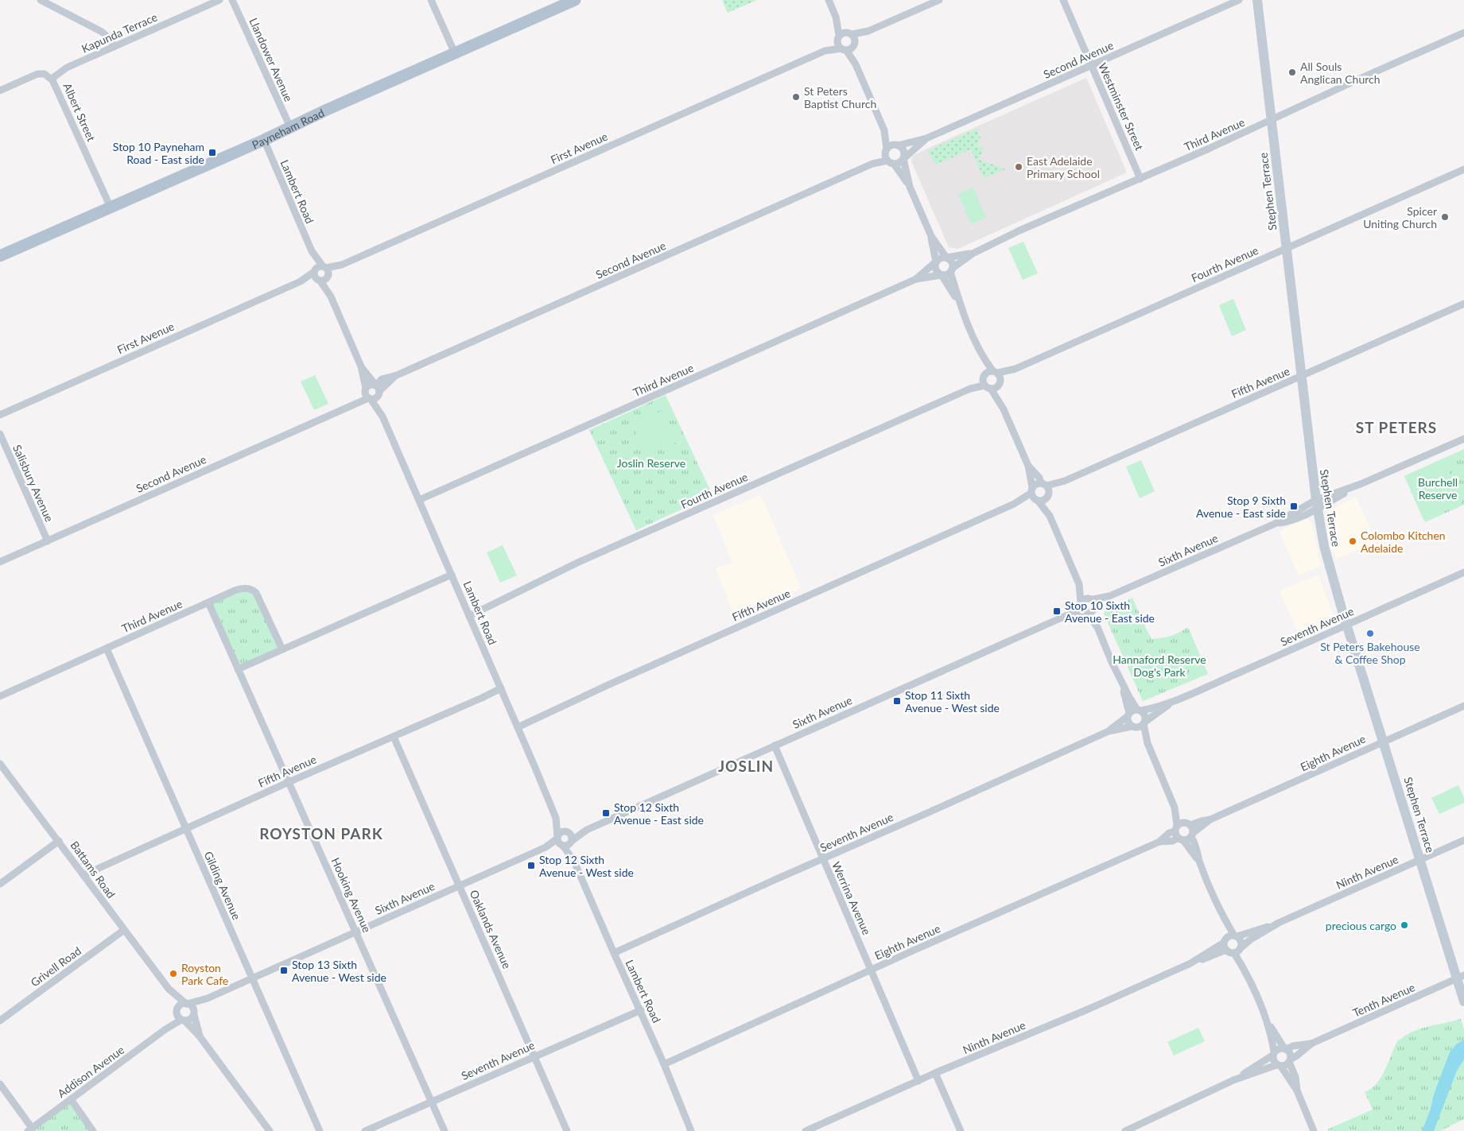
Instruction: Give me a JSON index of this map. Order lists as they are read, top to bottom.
{
  "streets": {
    "main road": ["Payneham Road", "Stephen Terrace"],
    "street": [
      "Kapunda Terrace",
      "Llandower Avenue",
      "Second Avenue",
      "Westminster Street",
      "Albert Street",
      "Third Avenue",
      "First Avenue",
      "Lambert Road",
      "Fourth Avenue",
      "Fifth Avenue",
      "Salisbury Avenue",
      "Sixth Avenue",
      "Seventh Avenue",
      "Eighth Avenue",
      "Battams Road",
      "Ninth Avenue",
      "Gilding Avenue",
      "Hooking Avenue",
      "Werrina Avenue",
      "Oaklands Avenue",
      "Grivell Road",
      "Tenth Avenue",
      "Addison Avenue"
    ]
  },
  "crossings": [
    ["Kapunda Terrace", "Albert Street"],
    ["Llandower Avenue", "Payneham Road"],
    ["Second Avenue", "Westminster Street"],
    ["Second Avenue", "Lambert Road"],
    ["Second Avenue", "Salisbury Avenue"],
    ["Westminster Street", "Third Avenue"],
    ["Albert Street", "Payneham Road"],
    ["Payneham Road", "Lambert Road"],
    ["Third Avenue", "Lambert Road"],
    ["Third Avenue", "Stephen Terrace"],
    ["Third Avenue", "Gilding Avenue"],
    ["Third Avenue", "Hooking Avenue"],
    ["First Avenue", "Lambert Road"],
    ["Lambert Road", "Fourth Avenue"],
    ["Lambert Road", "Fifth Avenue"],
    ["Lambert Road", "Sixth Avenue"],
    ["Lambert Road", "Seventh Avenue"],
    ["Lambert Road", "Eighth Avenue"],
    ["Stephen Terrace", "Fourth Avenue"],
    ["Stephen Terrace", "Fifth Avenue"],
    ["Stephen Terrace", "Sixth Avenue"],
    ["Stephen Terrace", "Seventh Avenue"],
    ["Stephen Terrace", "Eighth Avenue"],
    ["Stephen Terrace", "Ninth Avenue"],
    ["Stephen Terrace", "Tenth Avenue"],
    ["Fifth Avenue", "Battams Road"],
    ["Fifth Avenue", "Gilding Avenue"],
    ["Fifth Avenue", "Hooking Avenue"],
    ["Fifth Avenue", "Oaklands Avenue"],
    ["Sixth Avenue", "Battams Road"],
    ["Sixth Avenue", "Gilding Avenue"],
    ["Sixth Avenue", "Hooking Avenue"],
    ["Sixth Avenue", "Werrina Avenue"],
    ["Sixth Avenue", "Oaklands Avenue"],
    ["Sixth Avenue", "Addison Avenue"],
    ["Seventh Avenue", "Hooking Avenue"],
    ["Seventh Avenue", "Werrina Avenue"],
    ["Seventh Avenue", "Oaklands Avenue"],
    ["Eighth Avenue", "Werrina Avenue"],
    ["Battams Road", "Grivell Road"],
    ["Battams Road", "Addison Avenue"],
    ["Ninth Avenue", "Werrina Avenue"]
  ],
  "districts": ["ST PETERS", "JOSLIN", "ROYSTON PARK"],
  "parks": ["Joslin Reserve", "Burchell Reserve", "Hannaford Reserve Dog's Park"],
  "places": {
    "other": [
      "All Souls Anglican Church",
      "St Peters Baptist Church",
      "East Adelaide Primary School",
      "Spicer Uniting Church",
      "Colombo Kitchen Adelaide",
      "St Peters Bakehouse & Coffee Shop",
      "precious cargo",
      "Royston Park Cafe"
    ],
    "transit": [
      "Stop 10 Payneham Road - East side",
      "Stop 9 Sixth Avenue - East side",
      "Stop 10 Sixth Avenue - East side",
      "Stop 11 Sixth Avenue - West side",
      "Stop 12 Sixth Avenue - East side",
      "Stop 12 Sixth Avenue - West side",
      "Stop 13 Sixth Avenue - West side"
    ]
  }
}
